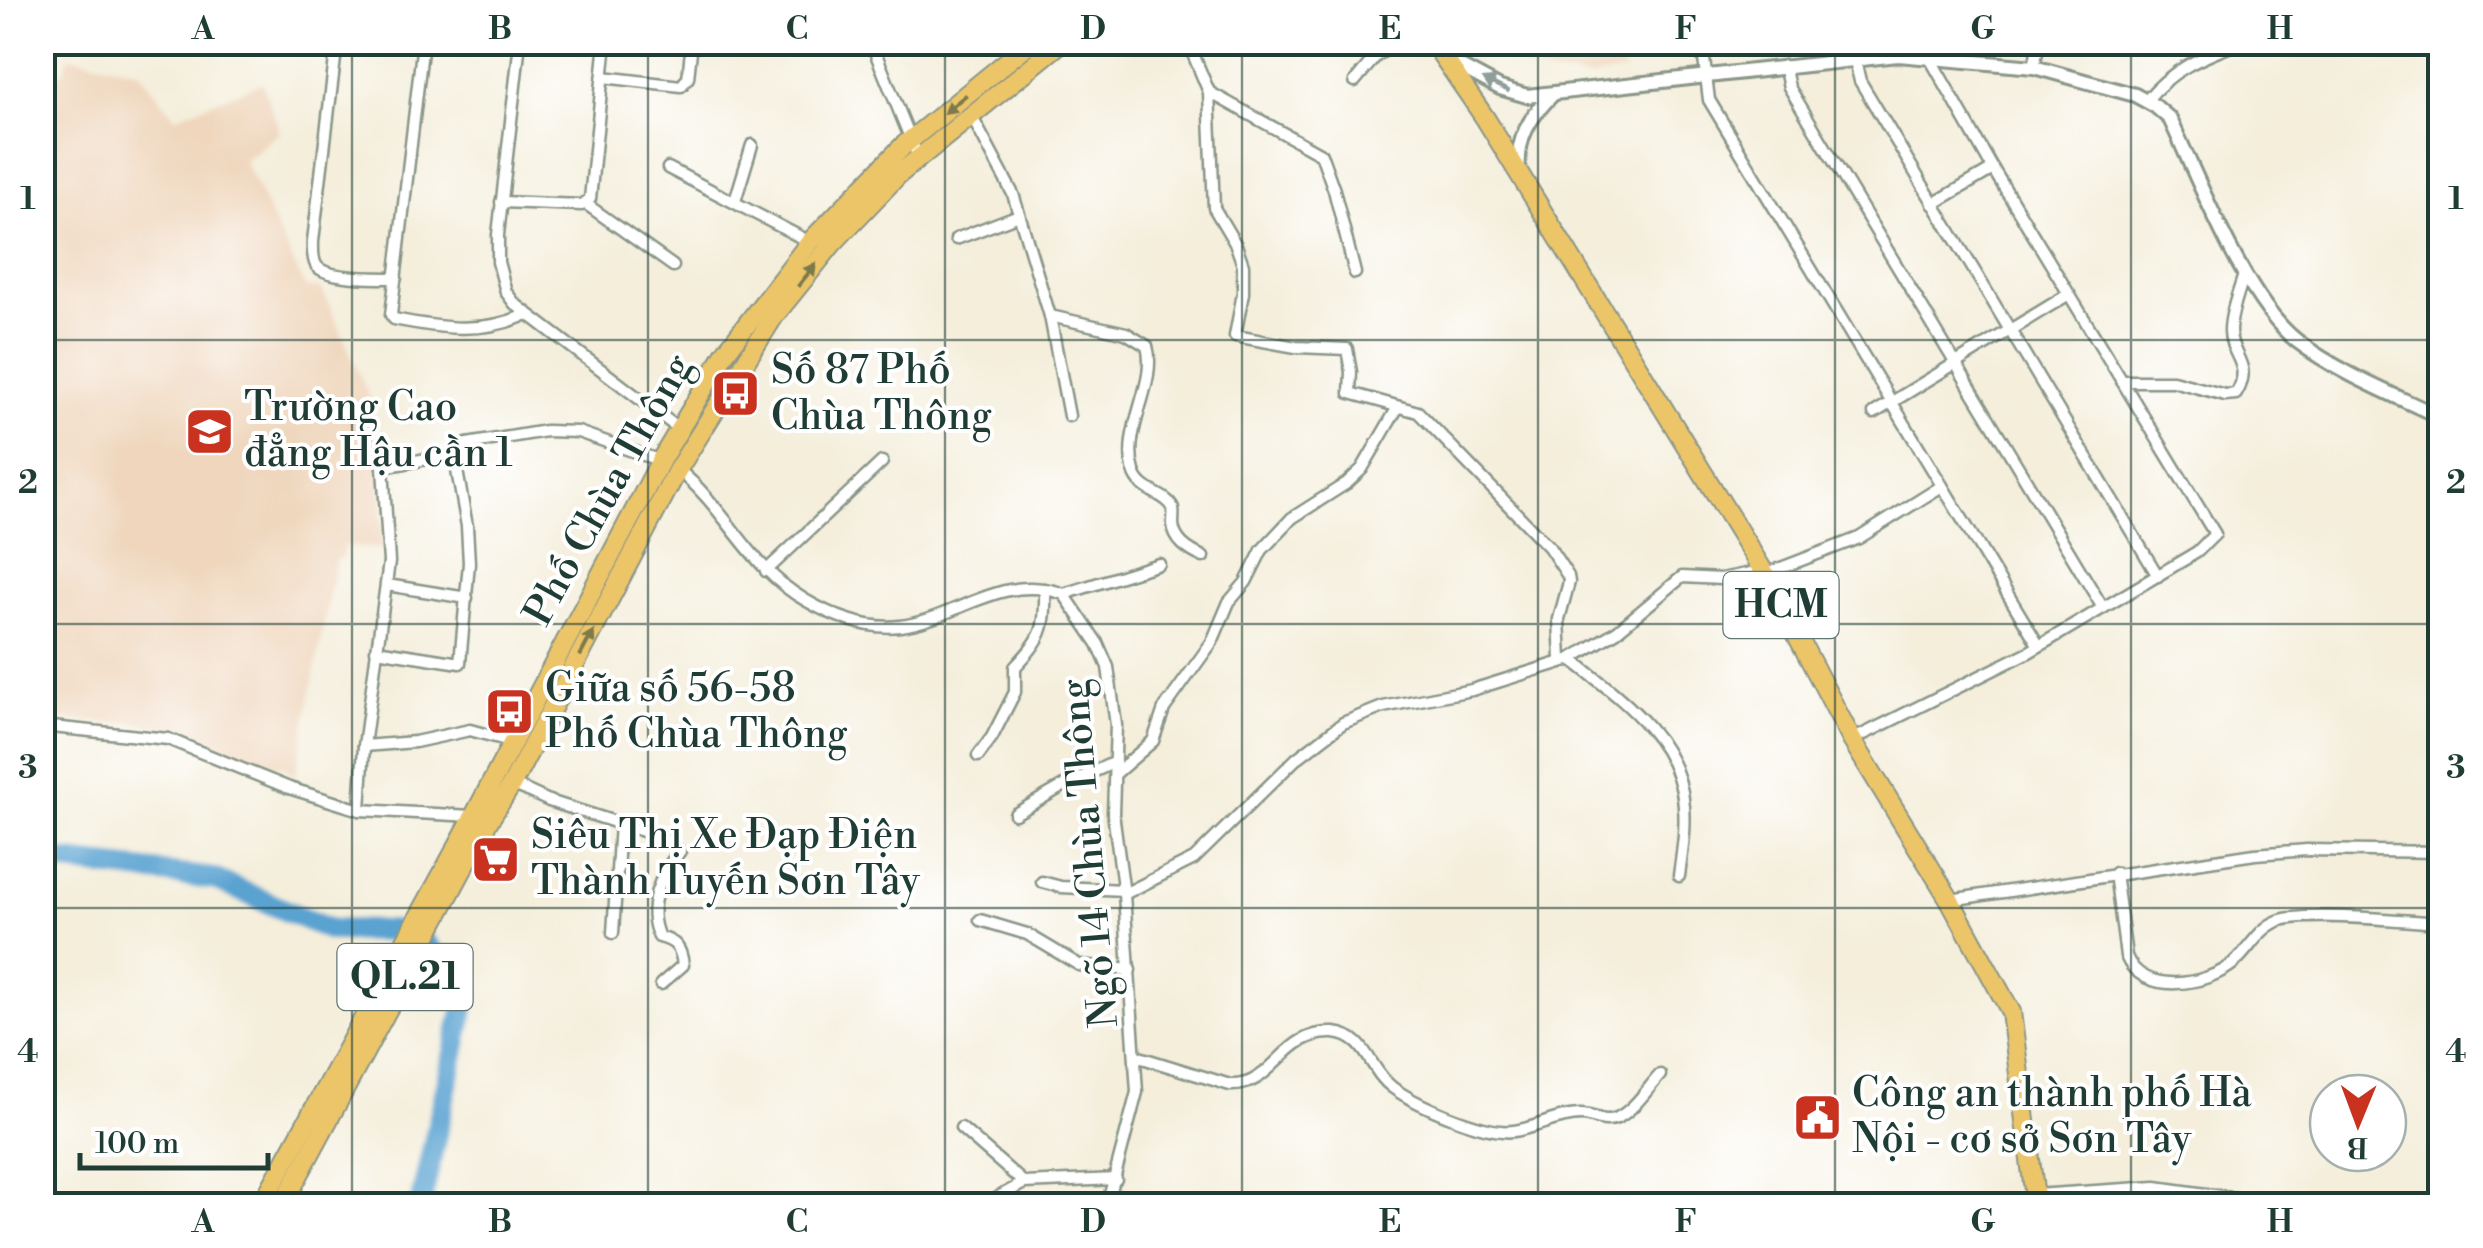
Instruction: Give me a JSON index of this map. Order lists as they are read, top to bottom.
{
  "streets": {
    "highway": ["Phố Chùa Thông", "HCM", "QL.21"],
    "street": ["Ngõ 14 Chùa Thông"]
  },
  "places": {
    "bus stop": ["Số 87 Phố Chùa Thông", "Giữa số 56-58 Phố Chùa Thông"],
    "school or university": ["Trường Cao đẳng Hậu cần 1"],
    "supermarket": ["Siêu Thị Xe Đạp Điện Thành Tuyến Sơn Tây"],
    "public building": ["Công an thành phố Hà Nội - cơ sở Sơn Tây"]
  },
  "scale_bar": "100 m",
  "north": "bottom",
  "grid": {
    "columns": [
      "A",
      "B",
      "C",
      "D",
      "E",
      "F",
      "G",
      "H"
    ],
    "rows": [
      "1",
      "2",
      "3",
      "4"
    ]
  }
}
